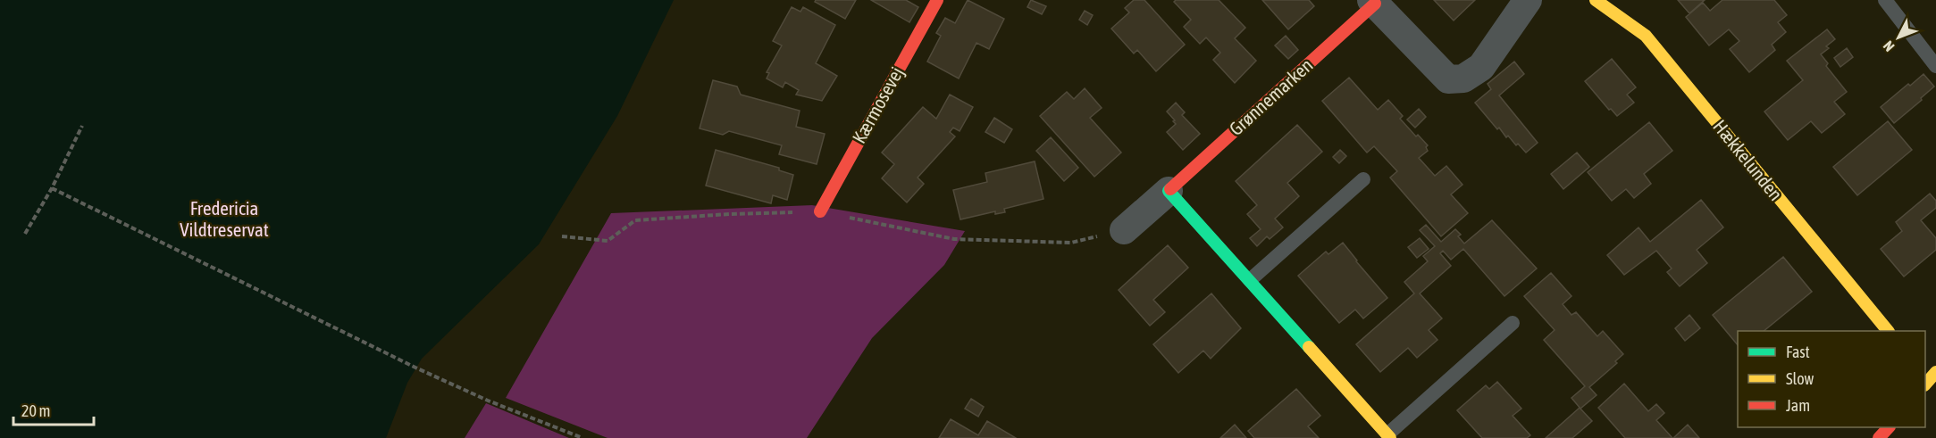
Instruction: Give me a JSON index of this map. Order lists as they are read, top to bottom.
{
  "streets": {
    "street": ["Grønnemarken", "Kærmosevej", "Hækkelunden"]
  },
  "parks": ["Fredericia Vildtreservat"],
  "legend": ["Fast", "Slow", "Jam"],
  "scale_bar": "20 m",
  "north": "bottom left"
}
